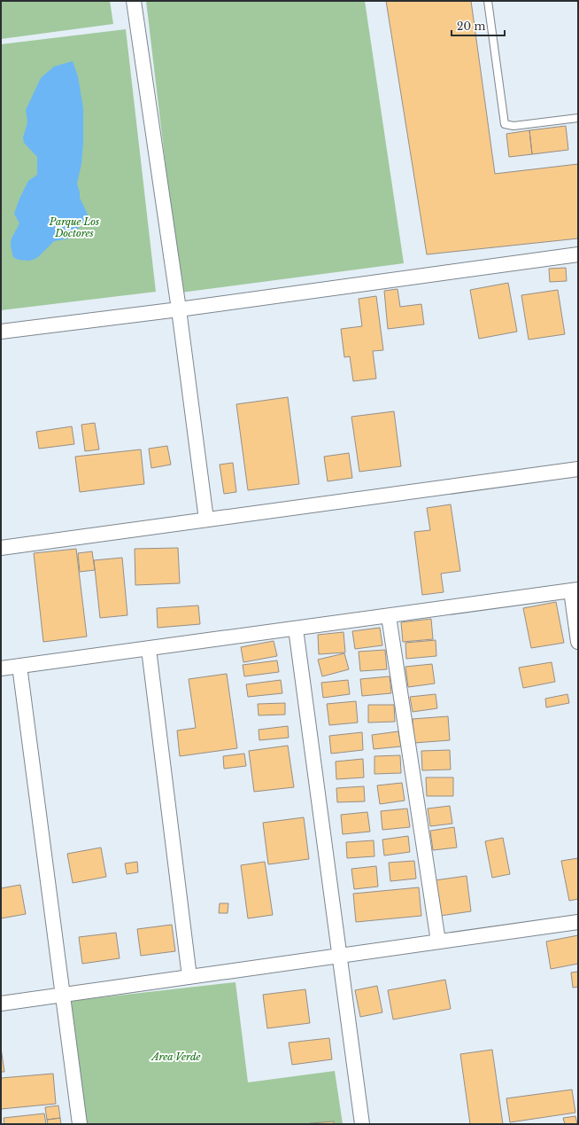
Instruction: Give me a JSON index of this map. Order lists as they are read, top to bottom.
{
  "parks": ["Parque Los Doctores", "Area Verde"],
  "scale_bar": "20 m"
}
